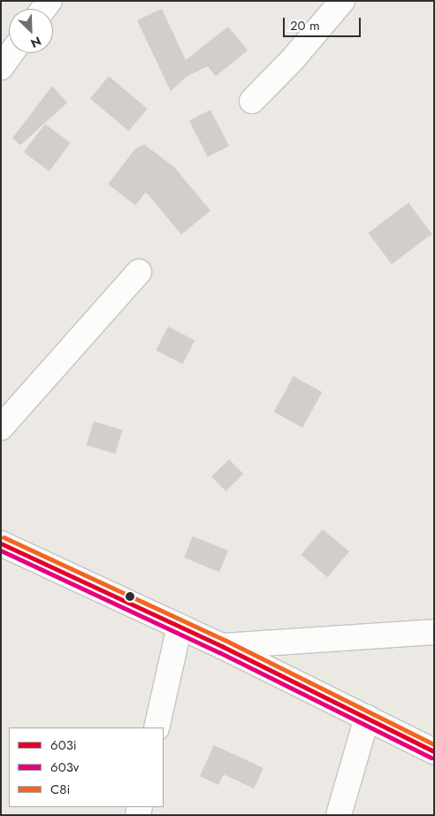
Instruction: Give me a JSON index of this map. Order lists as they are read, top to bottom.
{
  "lines": ["transit line C8i", "transit line 603i", "transit line 603v"],
  "legend": ["603i", "603v", "C8i"],
  "scale_bar": "20 m",
  "north": "bottom right"
}
